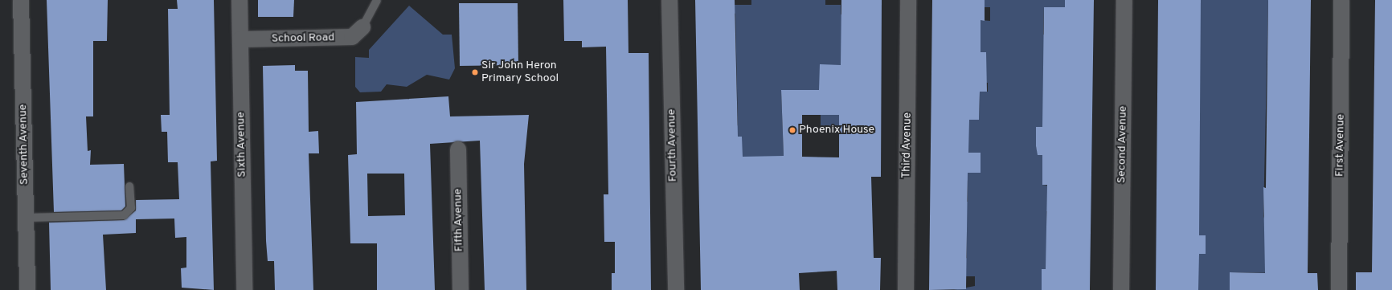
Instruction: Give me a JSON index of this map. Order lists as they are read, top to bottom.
{
  "streets": {
    "street": [
      "School Road",
      "Seventh Avenue",
      "Sixth Avenue",
      "Second Avenue",
      "Fourth Avenue",
      "Third Avenue",
      "First Avenue",
      "Fifth Avenue"
    ]
  },
  "crossings": [
    ["School Road", "Sixth Avenue"]
  ],
  "places": ["Sir John Heron Primary School", "Phoenix House"]
}
